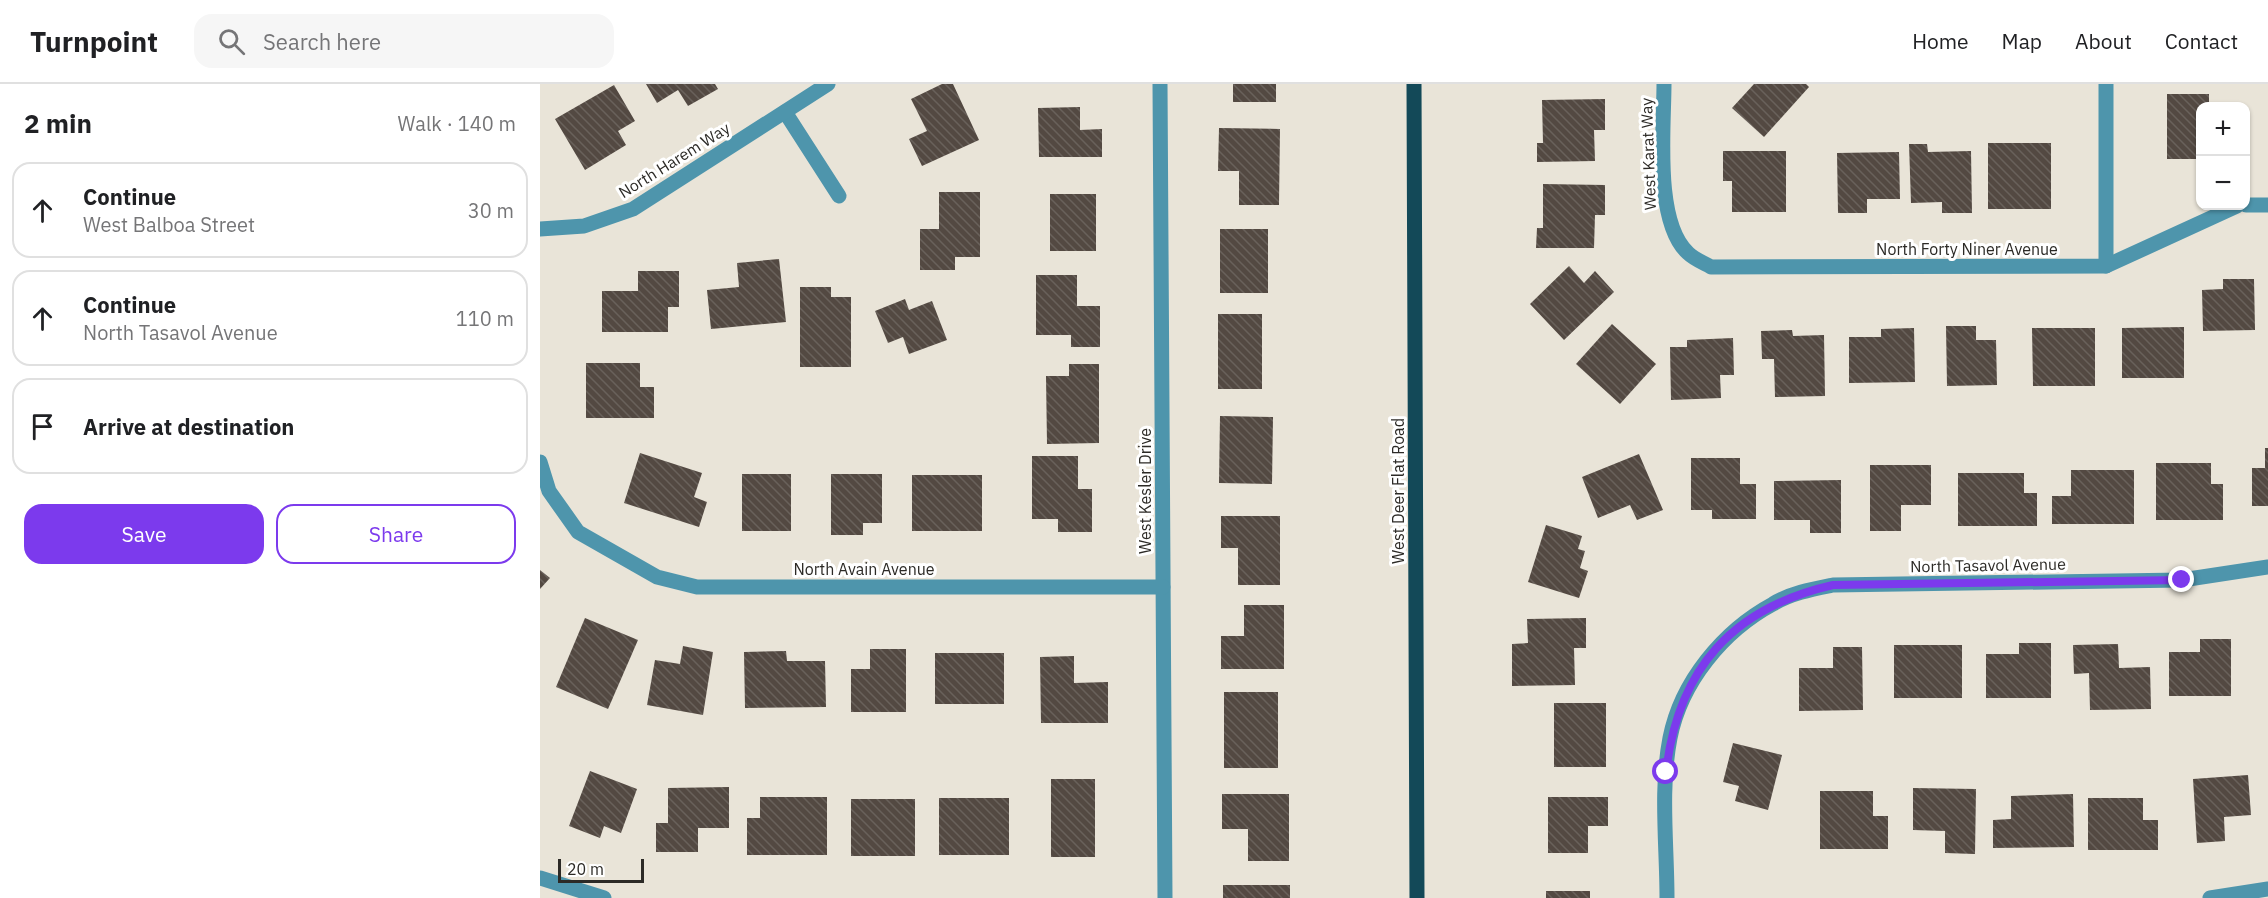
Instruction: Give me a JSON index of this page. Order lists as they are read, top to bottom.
{
  "streets": {
    "main road": ["West Deer Flat Road"],
    "street": [
      "West Karat Way",
      "North Harem Way",
      "North Forty Niner Avenue",
      "West Kesler Drive",
      "North Tasavol Avenue",
      "North Avain Avenue"
    ]
  },
  "crossings": [
    ["West Karat Way", "North Forty Niner Avenue"],
    ["West Kesler Drive", "North Avain Avenue"]
  ],
  "scale_bar": "20 m",
  "page": {
    "header": "Turnpoint",
    "search": "Search here",
    "nav": [
      "Home",
      "Map",
      "About",
      "Contact"
    ],
    "heading": ["2 min", "Walk · 140 m"],
    "map_buttons": ["+", "−"],
    "list": [
      ["Continue", "West Balboa Street", "30 m"],
      ["Continue", "North Tasavol Avenue", "110 m"],
      "Arrive at destination"
    ],
    "buttons": ["Save", "Share"],
    "scale": "20 m"
  }
}
